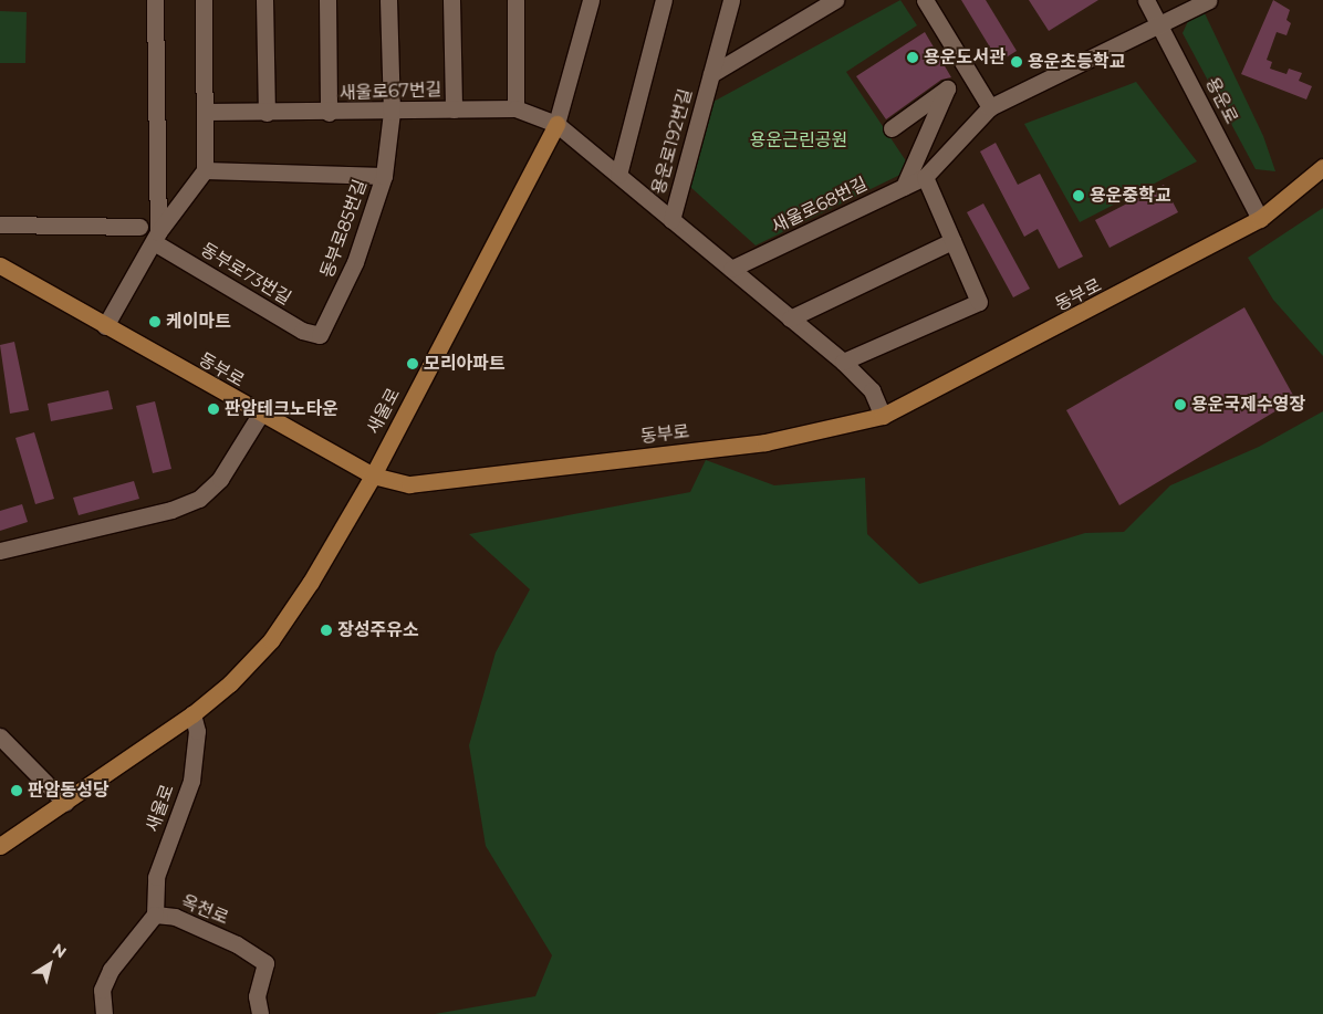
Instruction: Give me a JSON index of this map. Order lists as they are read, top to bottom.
{
  "streets": {
    "main road": ["동부로", "새울로"],
    "street": [
      "새울로67번길",
      "용운로",
      "용운로192번길",
      "새울로68번길",
      "동부로85번길",
      "동부로73번길",
      "옥천로"
    ]
  },
  "crossings": [
    ["새울로67번길", "동부로85번길"],
    ["새울로67번길", "새울로"],
    ["용운로", "새울로68번길"],
    ["용운로", "동부로"],
    ["동부로85번길", "동부로73번길"],
    ["동부로", "새울로"],
    ["새울로", "옥천로"]
  ],
  "parks": ["용운근린공원"],
  "places": [
    "용운도서관",
    "용운초등학교",
    "용운중학교",
    "케이마트",
    "모리아파트",
    "용운국제수영장",
    "판암테크노타운",
    "장성주유소",
    "판암동성당"
  ],
  "north": "top right"
}
